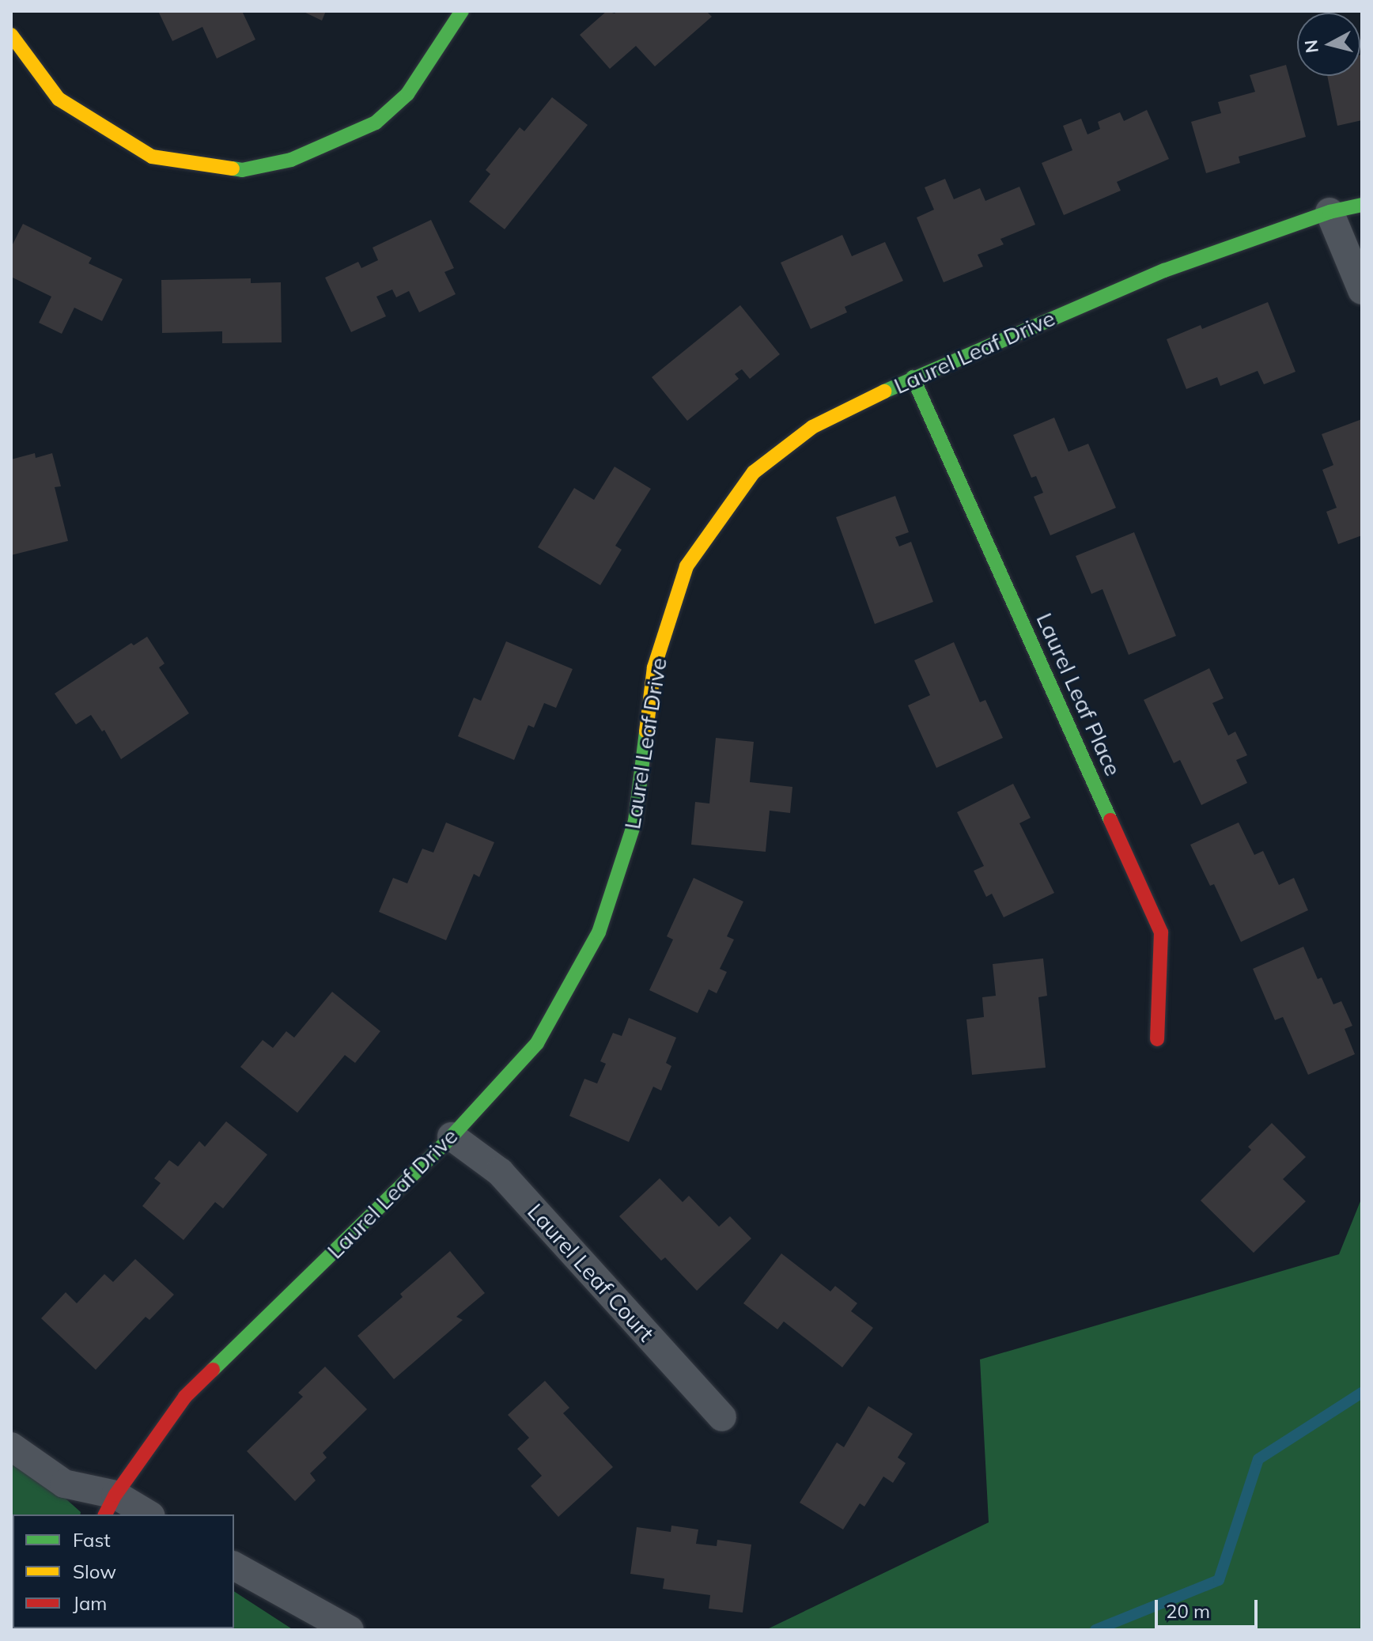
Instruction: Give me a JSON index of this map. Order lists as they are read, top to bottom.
{
  "streets": {
    "street": ["Laurel Leaf Drive", "Laurel Leaf Place", "Laurel Leaf Court"]
  },
  "crossings": [
    ["Laurel Leaf Drive", "Laurel Leaf Place"],
    ["Laurel Leaf Drive", "Laurel Leaf Court"]
  ],
  "legend": ["Fast", "Slow", "Jam"],
  "scale_bar": "20 m",
  "north": "left"
}
